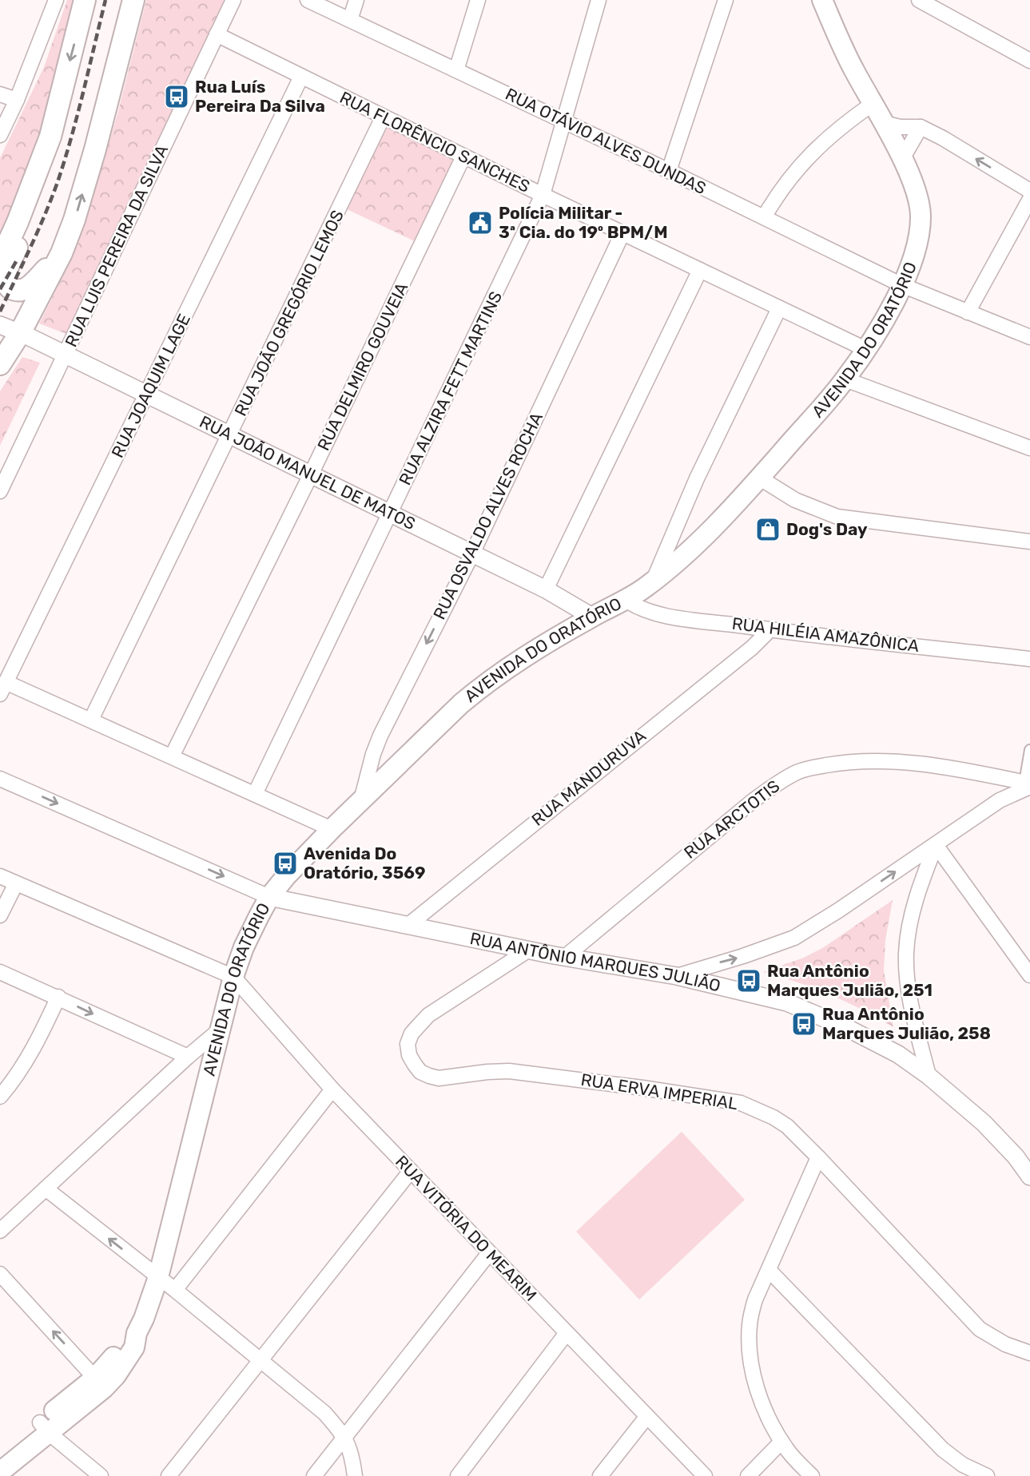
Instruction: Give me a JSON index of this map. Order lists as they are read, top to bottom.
{
  "streets": {
    "main road": ["AVENIDA DO ORATÓRIO"],
    "street": [
      "RUA OTÁVIO ALVES DUNDAS",
      "RUA FLORÊNCIO SANCHES",
      "RUA LUIS PEREIRA DA SILVA",
      "RUA JOÃO GREGÓRIO LEMOS",
      "RUA DELMIRO GOUVEIA",
      "RUA JOAQUIM LAGE",
      "RUA ALZIRA FETT MARTINS",
      "RUA JOÃO MANUEL DE MATOS",
      "RUA OSVALDO ALVES ROCHA",
      "RUA HILÉIA AMAZÔNICA",
      "RUA MANDURUVA",
      "RUA ARCTOTIS",
      "RUA ANTÔNIO MARQUES JULIÃO",
      "RUA ERVA IMPERIAL",
      "RUA VITÓRIA DO MEARIM"
    ]
  },
  "crossings": [
    ["RUA OTÁVIO ALVES DUNDAS", "AVENIDA DO ORATÓRIO"],
    ["RUA OTÁVIO ALVES DUNDAS", "RUA ALZIRA FETT MARTINS"],
    ["RUA FLORÊNCIO SANCHES", "RUA LUIS PEREIRA DA SILVA"],
    ["RUA FLORÊNCIO SANCHES", "RUA JOÃO GREGÓRIO LEMOS"],
    ["RUA FLORÊNCIO SANCHES", "AVENIDA DO ORATÓRIO"],
    ["RUA FLORÊNCIO SANCHES", "RUA DELMIRO GOUVEIA"],
    ["RUA FLORÊNCIO SANCHES", "RUA JOAQUIM LAGE"],
    ["RUA FLORÊNCIO SANCHES", "RUA ALZIRA FETT MARTINS"],
    ["RUA FLORÊNCIO SANCHES", "RUA OSVALDO ALVES ROCHA"],
    ["RUA LUIS PEREIRA DA SILVA", "RUA JOÃO MANUEL DE MATOS"],
    ["RUA JOÃO GREGÓRIO LEMOS", "RUA JOÃO MANUEL DE MATOS"],
    ["AVENIDA DO ORATÓRIO", "RUA JOÃO MANUEL DE MATOS"],
    ["AVENIDA DO ORATÓRIO", "RUA OSVALDO ALVES ROCHA"],
    ["AVENIDA DO ORATÓRIO", "RUA HILÉIA AMAZÔNICA"],
    ["AVENIDA DO ORATÓRIO", "RUA ANTÔNIO MARQUES JULIÃO"],
    ["AVENIDA DO ORATÓRIO", "RUA VITÓRIA DO MEARIM"],
    ["RUA DELMIRO GOUVEIA", "RUA JOÃO MANUEL DE MATOS"],
    ["RUA JOAQUIM LAGE", "RUA JOÃO MANUEL DE MATOS"],
    ["RUA ALZIRA FETT MARTINS", "RUA JOÃO MANUEL DE MATOS"],
    ["RUA JOÃO MANUEL DE MATOS", "RUA OSVALDO ALVES ROCHA"],
    ["RUA HILÉIA AMAZÔNICA", "RUA MANDURUVA"],
    ["RUA MANDURUVA", "RUA ANTÔNIO MARQUES JULIÃO"],
    ["RUA ARCTOTIS", "RUA ANTÔNIO MARQUES JULIÃO"],
    ["RUA ANTÔNIO MARQUES JULIÃO", "RUA ERVA IMPERIAL"]
  ],
  "one_way": ["RUA OSVALDO ALVES ROCHA"],
  "places": {
    "bus stop": [
      "Rua Luís Pereira Da Silva",
      "Avenida Do Oratório, 3569",
      "Rua Antônio Marques Julião, 251",
      "Rua Antônio Marques Julião, 258"
    ],
    "public building": ["Polícia Militar - 3ª Cia. do 19º BPM/M"],
    "shop": ["Dog's Day"]
  }
}
